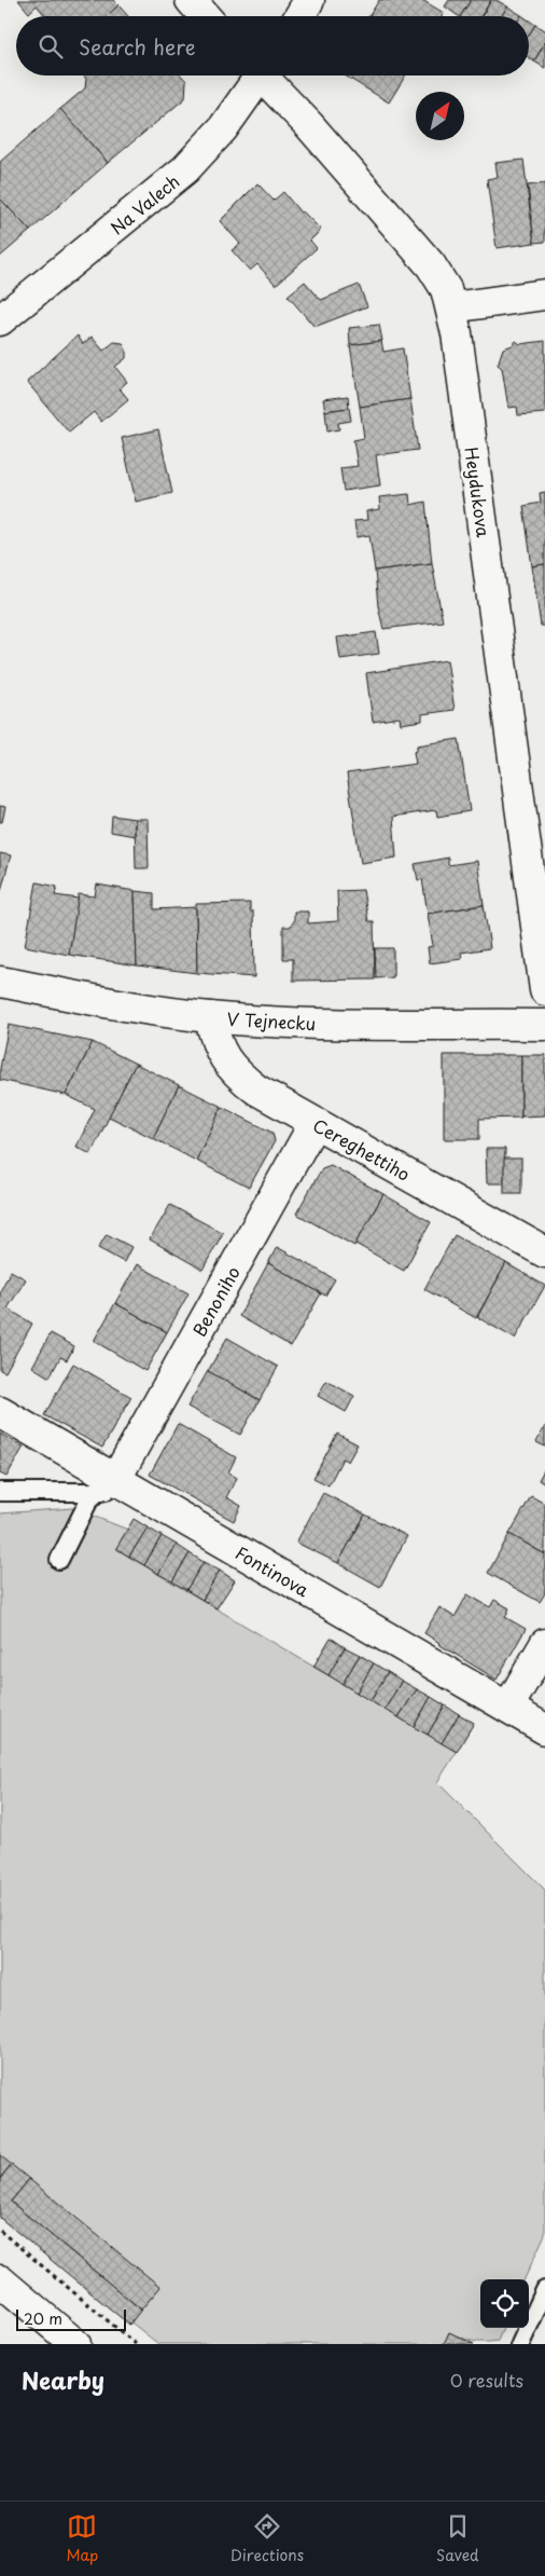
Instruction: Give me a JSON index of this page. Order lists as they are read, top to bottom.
{
  "streets": {
    "street": [
      "Na Valech",
      "Heydukova",
      "V Tejnecku",
      "Cereghettiho",
      "Benoniho",
      "Fontinova"
    ]
  },
  "crossings": [
    ["V Tejnecku", "Cereghettiho"],
    ["Cereghettiho", "Benoniho"],
    ["Benoniho", "Fontinova"]
  ],
  "scale_bar": "20 m",
  "north": "top right",
  "page": {
    "search": "Search here",
    "scale": "20 m",
    "heading": ["Nearby", "0 results"],
    "nav": ["Map", "Directions", "Saved"]
  }
}
